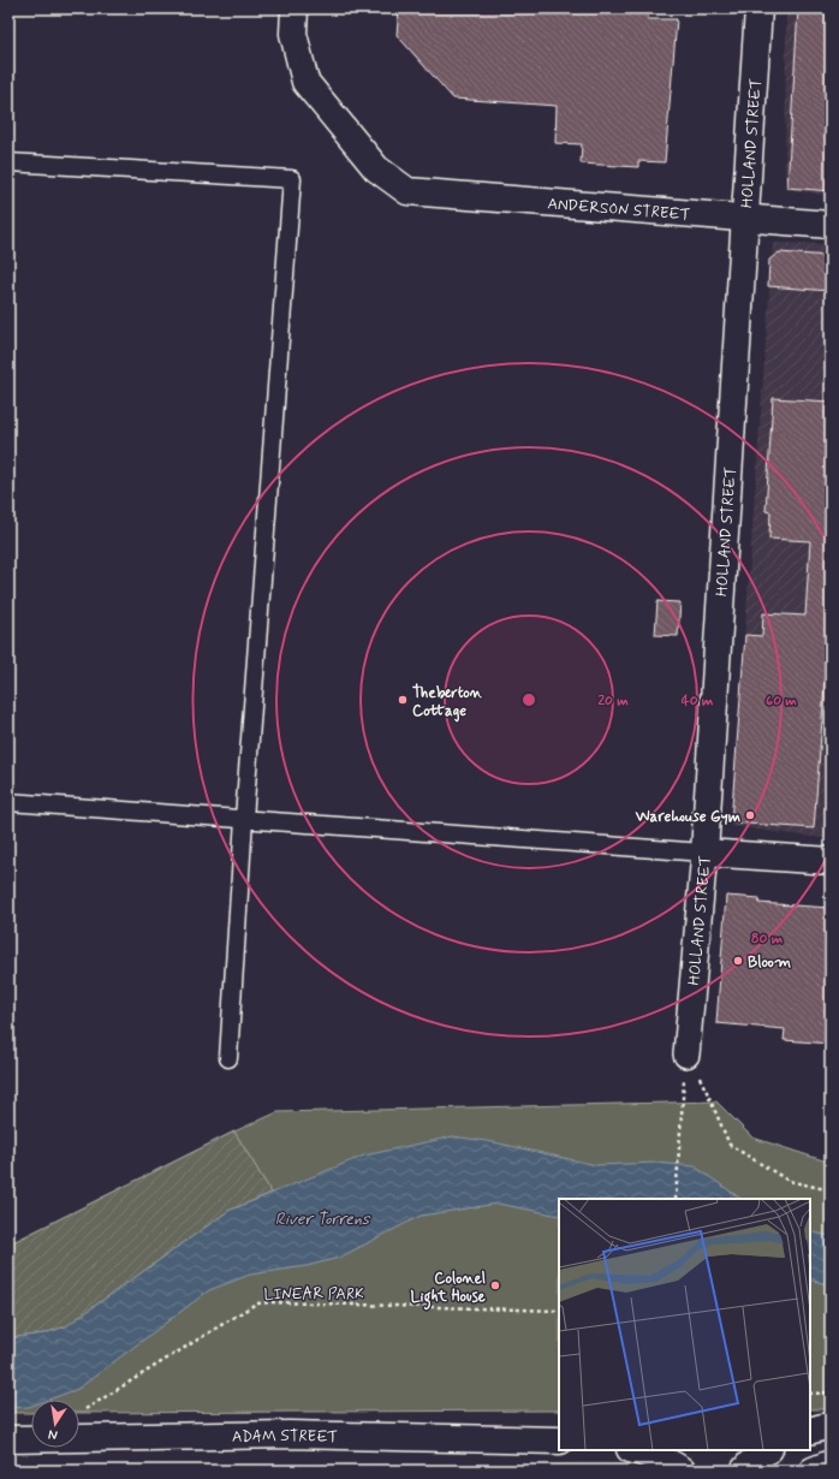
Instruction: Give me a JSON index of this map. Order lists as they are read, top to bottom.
{
  "streets": {
    "street": ["HOLLAND STREET", "ANDERSON STREET", "ADAM STREET"],
    "path": ["LINEAR PARK"]
  },
  "crossings": [
    ["HOLLAND STREET", "ANDERSON STREET"]
  ],
  "water": ["River Torrens"],
  "places": [
    "Theberton Cottage",
    "Warehouse Gym",
    "Bloom",
    "Colonel Light House"
  ],
  "north": "bottom",
  "rings": [
    "20 m",
    "40 m",
    "60 m",
    "80 m"
  ]
}
